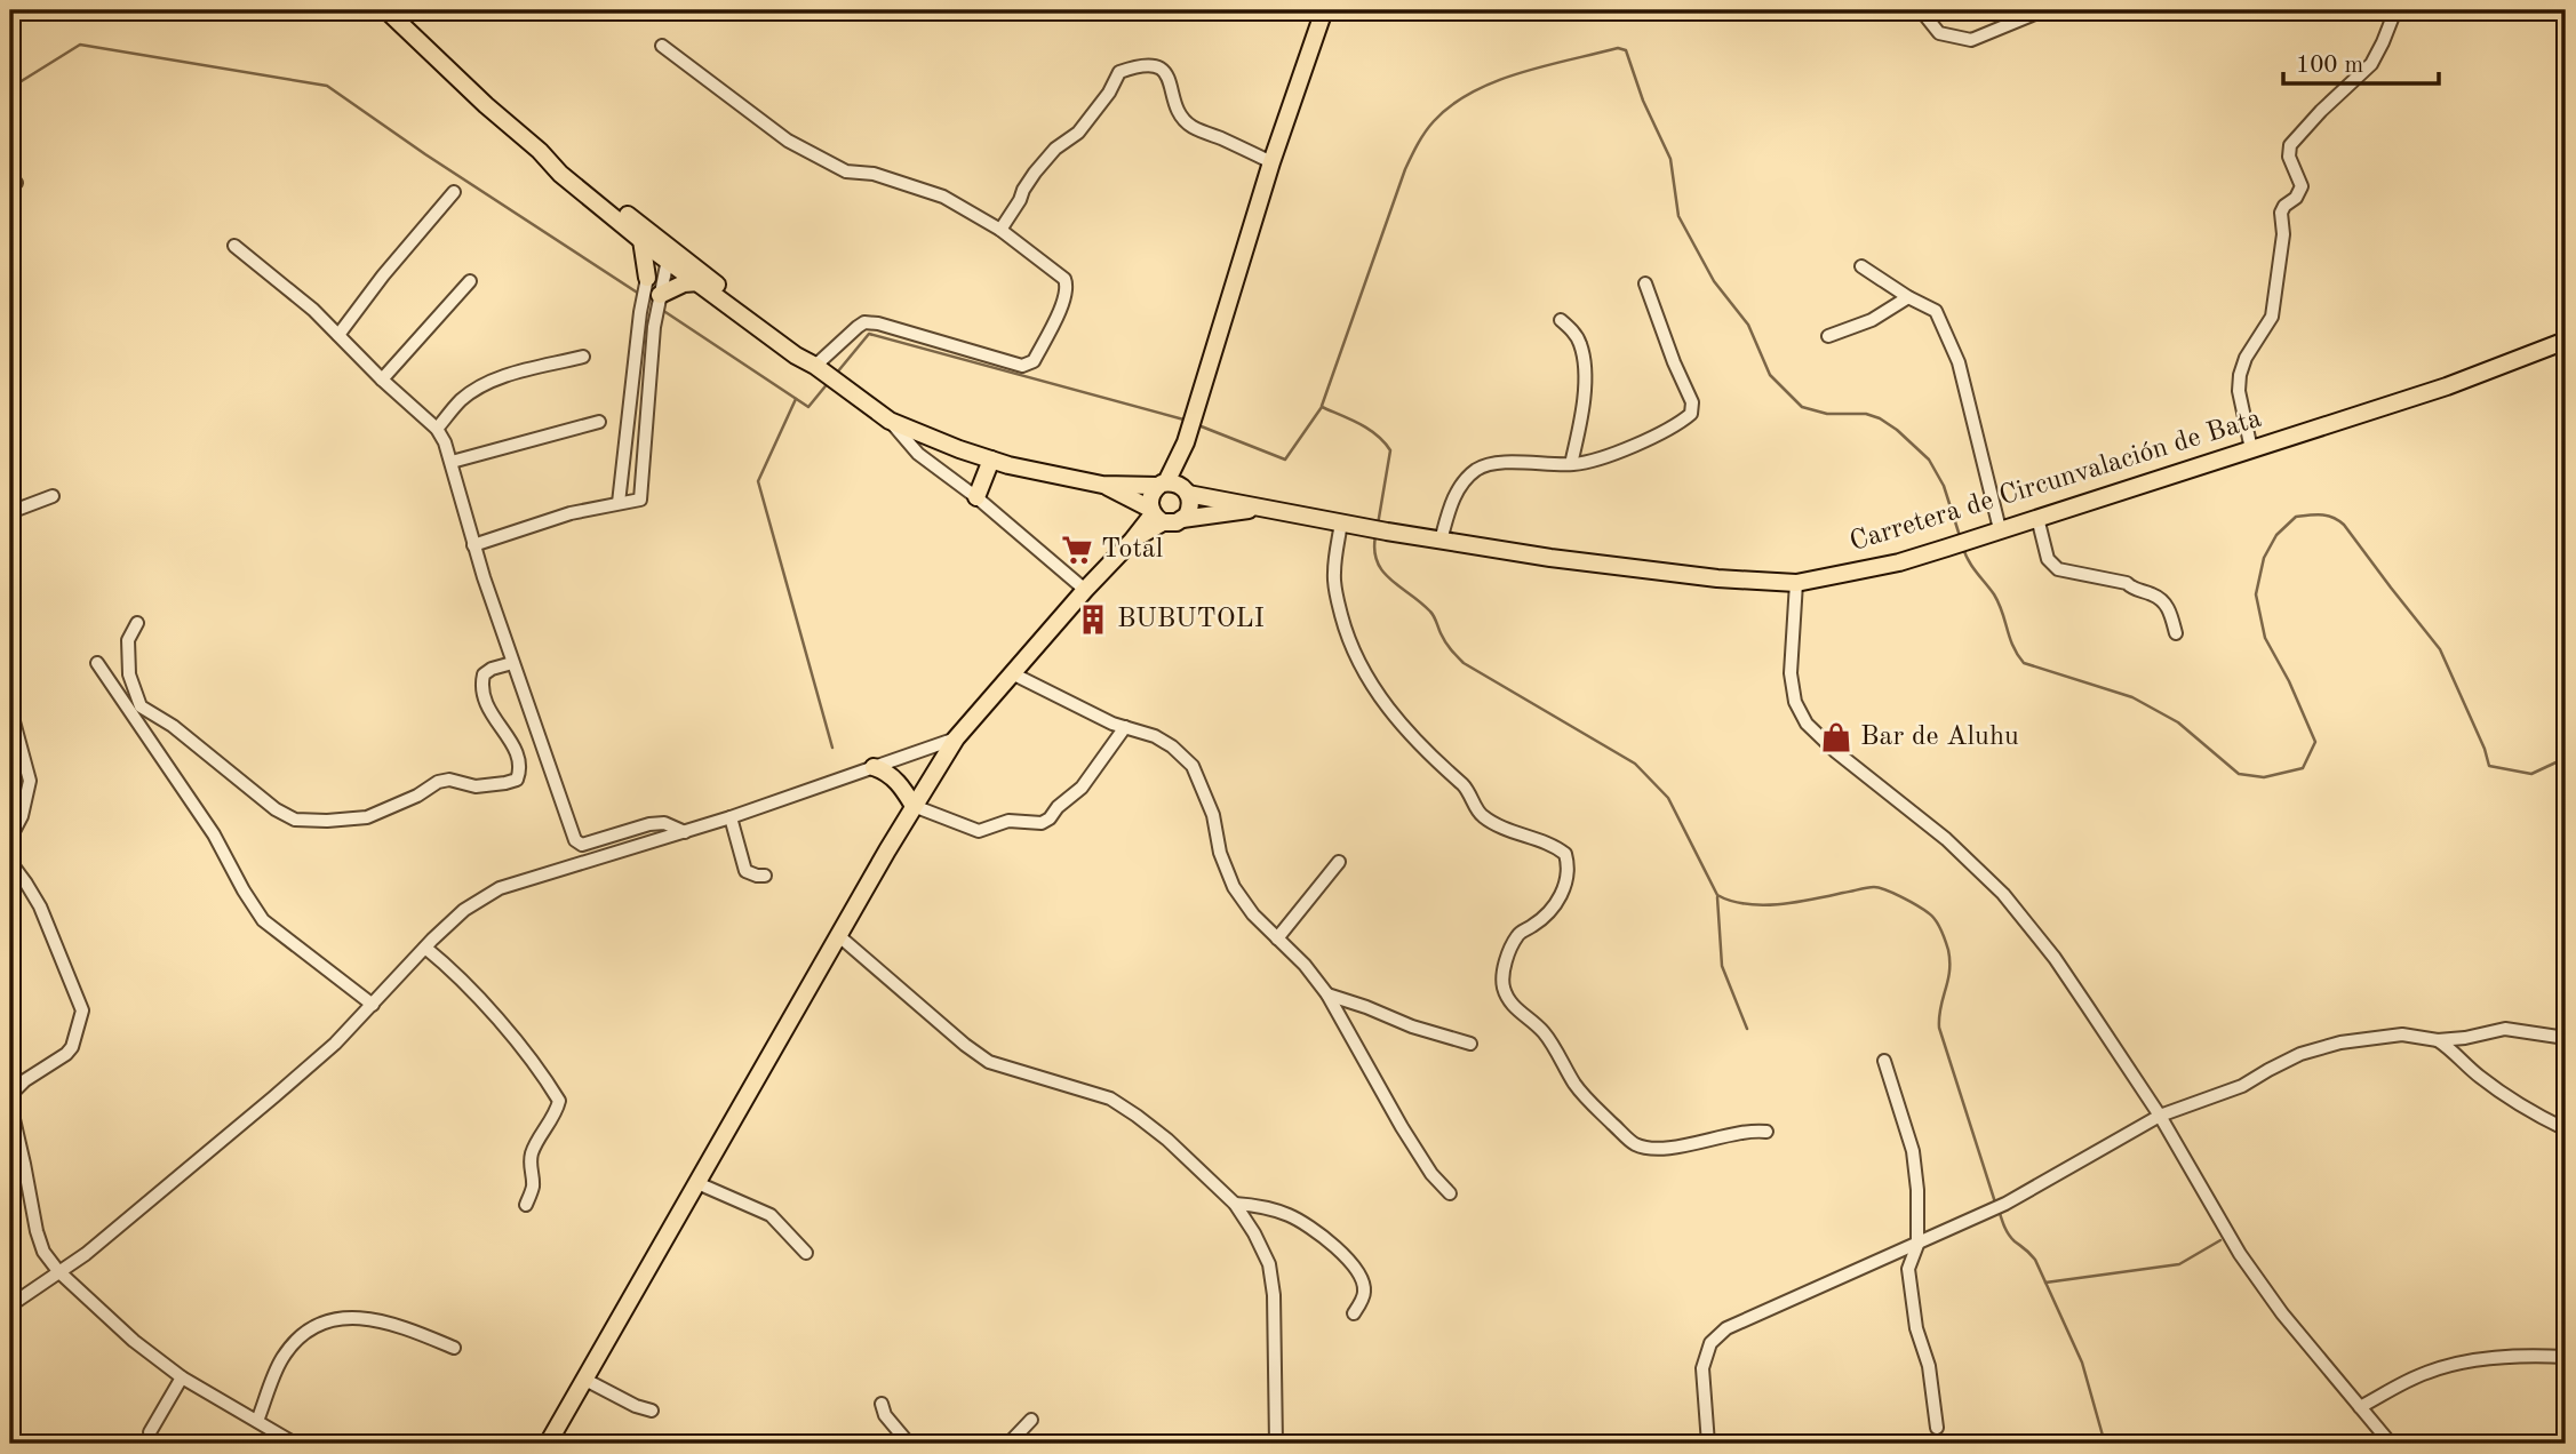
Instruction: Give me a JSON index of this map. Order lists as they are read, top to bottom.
{
  "streets": {
    "main road": ["Carretera de Circunvalación de Bata"]
  },
  "places": {
    "supermarket": ["Total"],
    "building": ["BUBUTOLI"],
    "shop": ["Bar de Aluhu"]
  },
  "scale_bar": "100 m"
}
